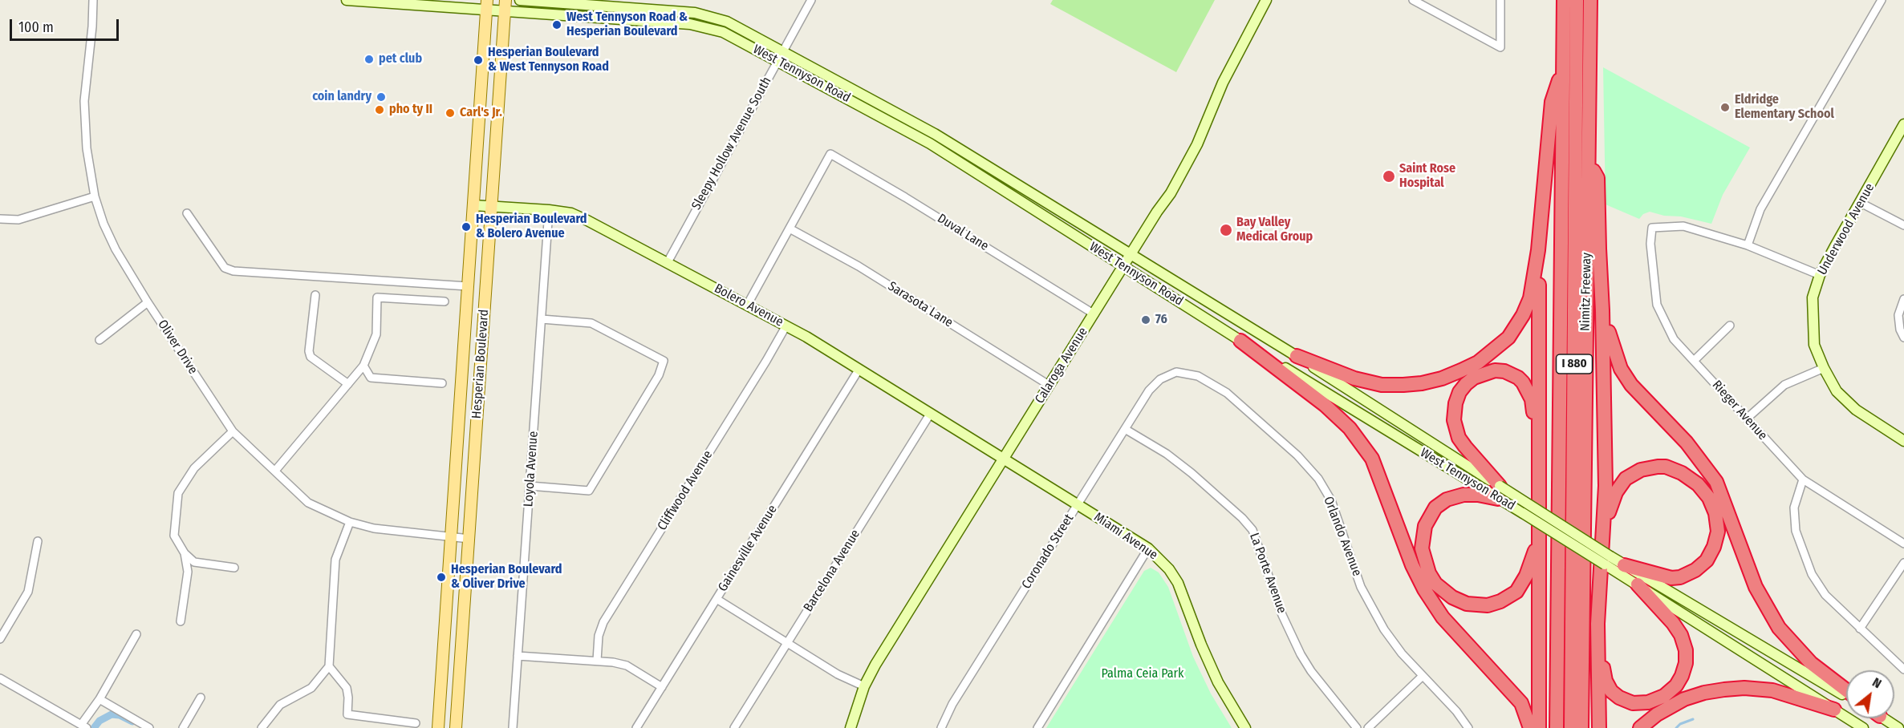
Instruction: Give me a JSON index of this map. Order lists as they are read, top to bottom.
{
  "streets": {
    "highway": ["Nimitz Freeway", "I 880"],
    "main road": [
      "West Tennyson Road",
      "Underwood Avenue",
      "Bolero Avenue",
      "Hesperian Boulevard",
      "Calaroga Avenue",
      "Miami Avenue"
    ],
    "street": [
      "Sleepy Hollow Avenue South",
      "Duval Lane",
      "Sarasota Lane",
      "Oliver Drive",
      "Rieger Avenue",
      "Loyola Avenue",
      "Cliffwood Avenue",
      "Orlando Avenue",
      "Gainesville Avenue",
      "Coronado Street",
      "Barcelona Avenue",
      "La Porte Avenue"
    ]
  },
  "crossings": [
    ["West Tennyson Road", "Sleepy Hollow Avenue South"],
    ["West Tennyson Road", "Hesperian Boulevard"],
    ["West Tennyson Road", "Calaroga Avenue"],
    ["Sleepy Hollow Avenue South", "Bolero Avenue"],
    ["Duval Lane", "Sarasota Lane"],
    ["Duval Lane", "Calaroga Avenue"],
    ["Sarasota Lane", "Calaroga Avenue"],
    ["Bolero Avenue", "Hesperian Boulevard"],
    ["Bolero Avenue", "Calaroga Avenue"],
    ["Bolero Avenue", "Loyola Avenue"],
    ["Bolero Avenue", "Cliffwood Avenue"],
    ["Bolero Avenue", "Miami Avenue"],
    ["Bolero Avenue", "Gainesville Avenue"],
    ["Bolero Avenue", "Barcelona Avenue"],
    ["Oliver Drive", "Hesperian Boulevard"],
    ["Calaroga Avenue", "Miami Avenue"],
    ["Miami Avenue", "Coronado Street"],
    ["Orlando Avenue", "Coronado Street"],
    ["Coronado Street", "La Porte Avenue"]
  ],
  "parks": ["Palma Ceia Park"],
  "places": [
    "West Tennyson Road & Hesperian Boulevard",
    "pet club",
    "Hesperian Boulevard & West Tennyson Road",
    "coin landry",
    "Eldridge Elementary School",
    "pho ty II",
    "Carl's Jr.",
    "Saint Rose Hospital",
    "Hesperian Boulevard & Bolero Avenue",
    "Bay Valley Medical Group",
    "76",
    "Hesperian Boulevard & Oliver Drive"
  ],
  "scale_bar": "100 m",
  "north": "top right"
}
